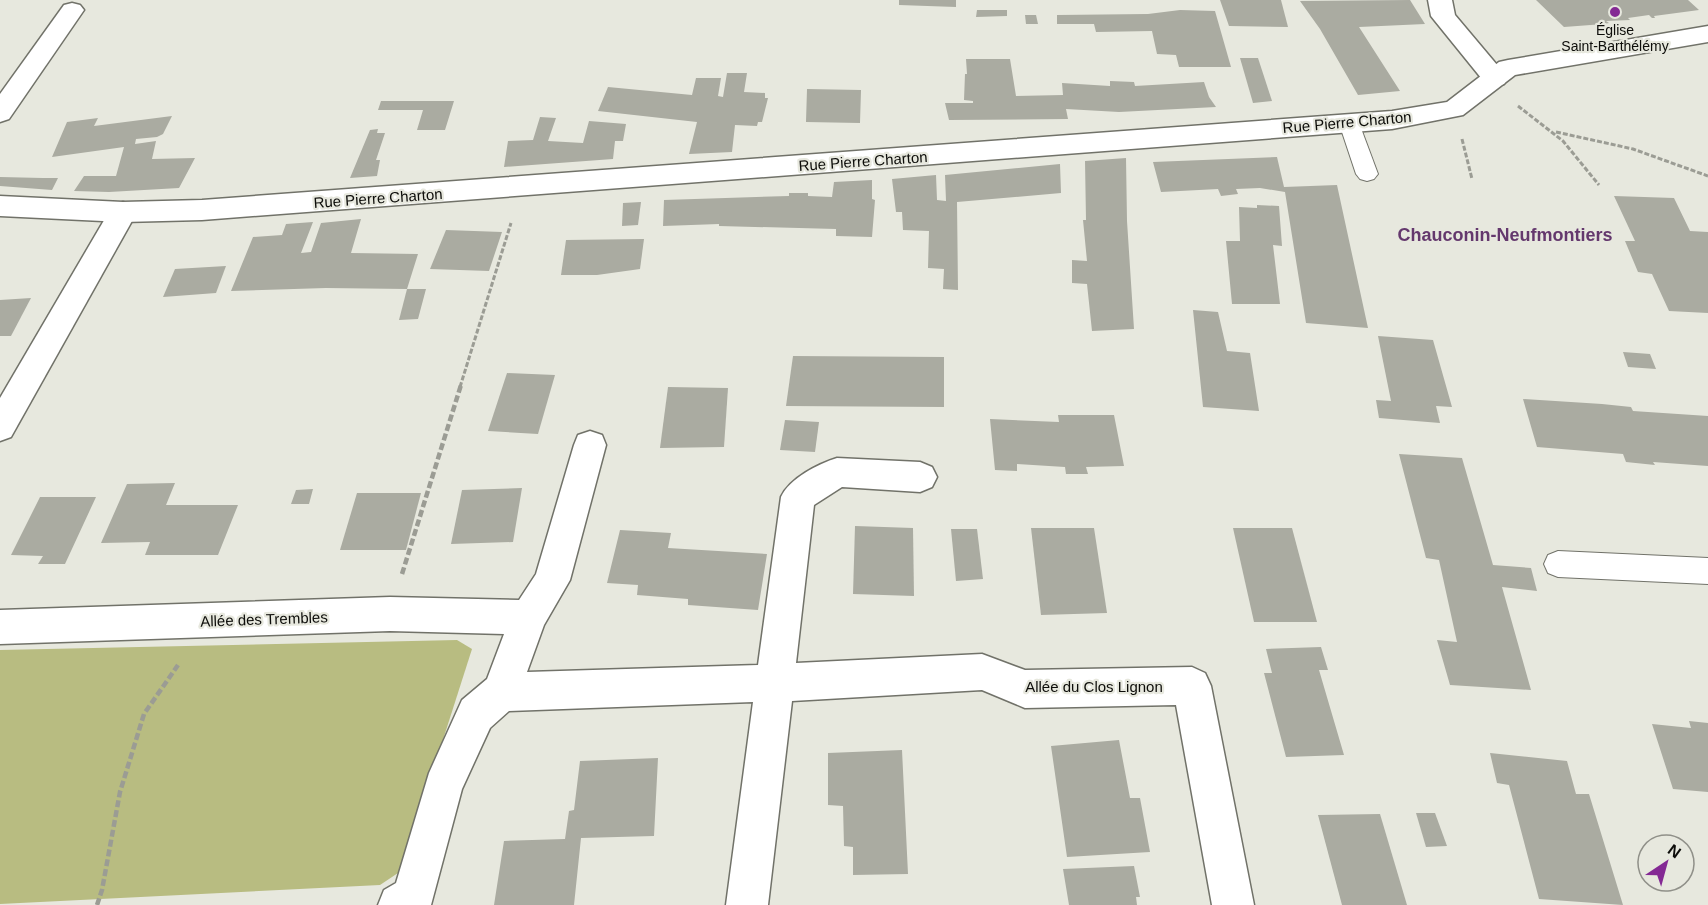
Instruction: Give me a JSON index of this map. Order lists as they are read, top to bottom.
{
  "streets": {
    "street": ["Rue Pierre Charton", "Allée des Trembles", "Allée du Clos Lignon"]
  },
  "districts": ["Chauconin-Neufmontiers"],
  "places": ["Église Saint-Barthélémy"],
  "north": "top right"
}
